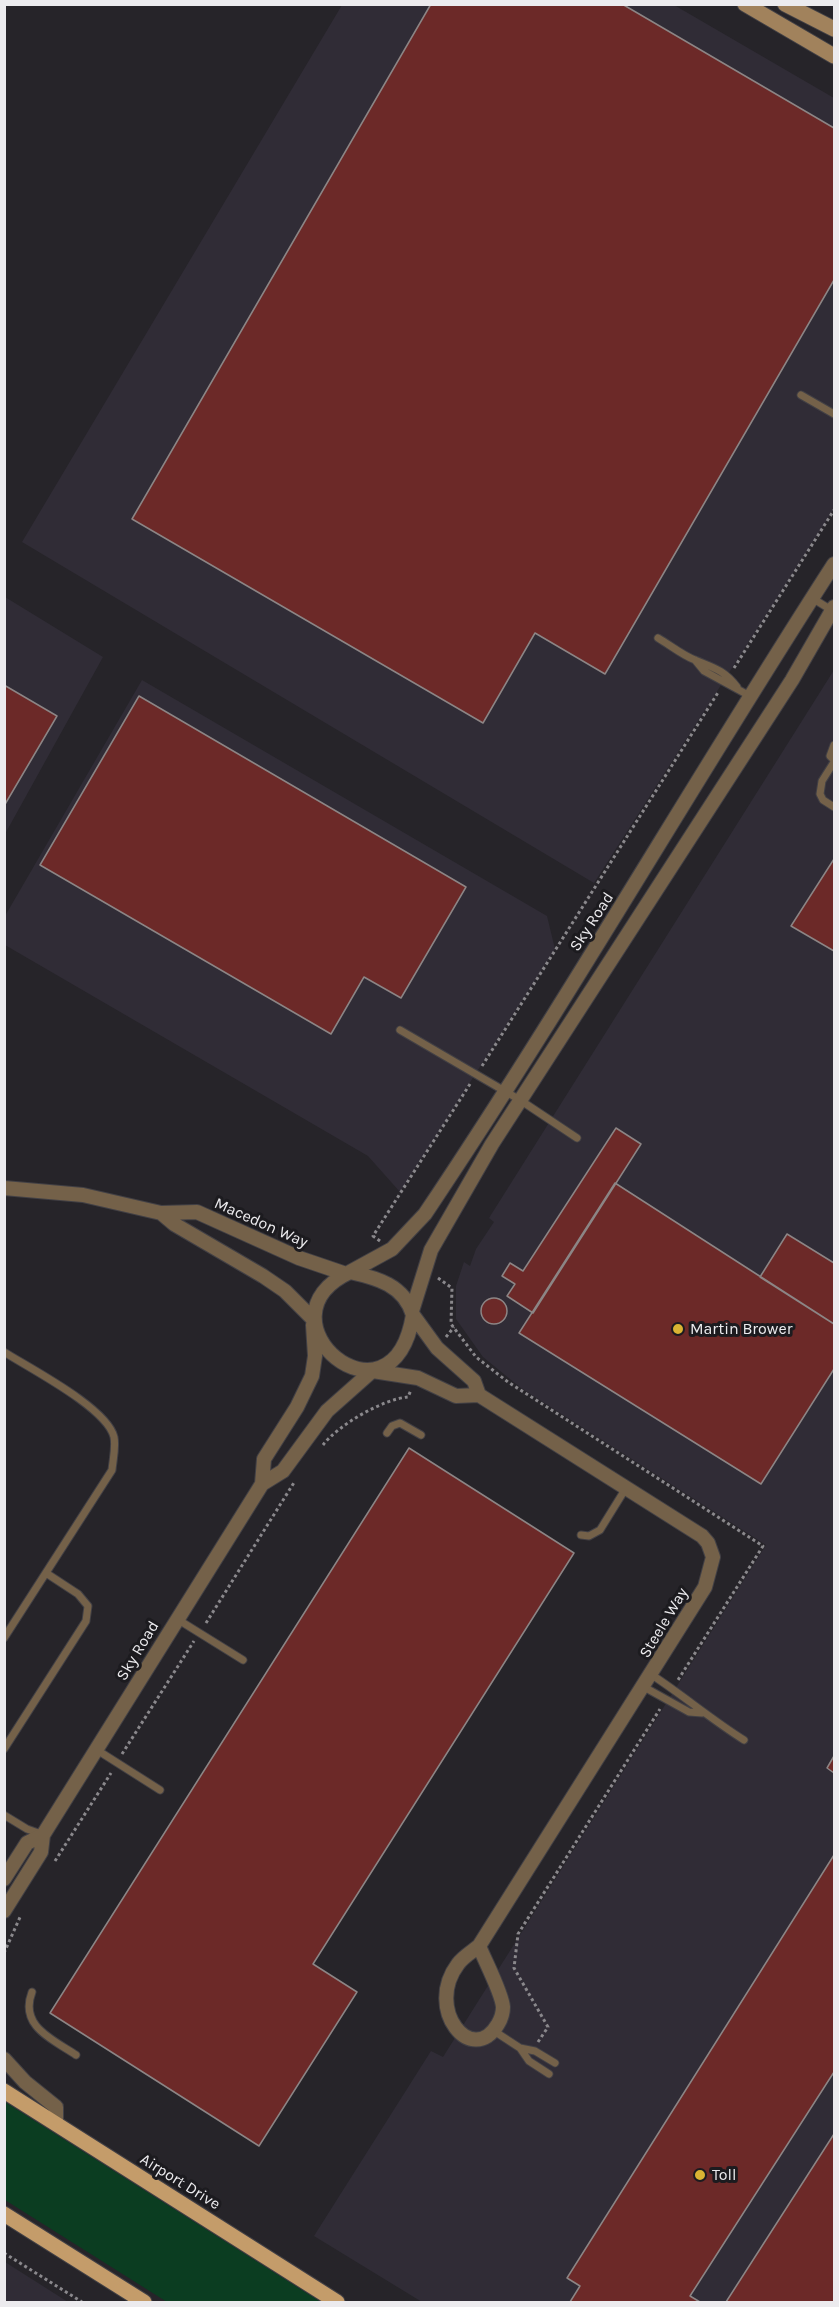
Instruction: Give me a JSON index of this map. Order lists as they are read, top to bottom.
{
  "streets": {
    "main road": ["Airport Drive"],
    "street": ["Sky Road", "Macedon Way", "Steele Way"]
  },
  "crossings": [
    ["Sky Road", "Macedon Way"],
    ["Sky Road", "Steele Way"],
    ["Macedon Way", "Steele Way"]
  ],
  "places": ["Martin Brower", "Toll"]
}
